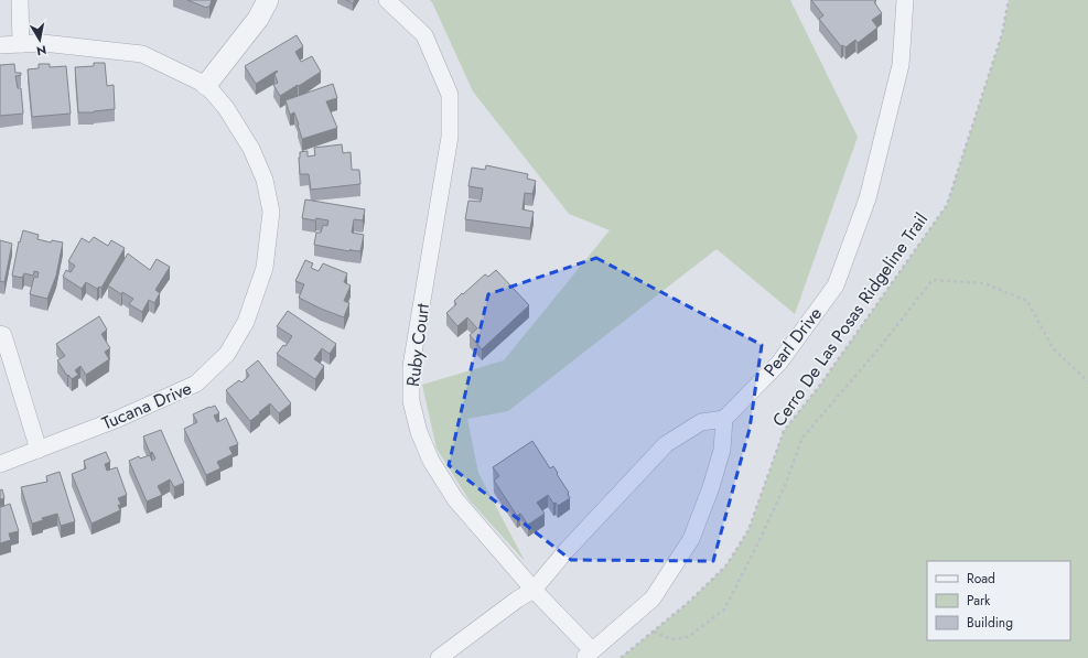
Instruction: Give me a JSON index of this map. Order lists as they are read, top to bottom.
{
  "streets": {
    "street": ["Pearl Drive", "Ruby Court", "Tucana Drive"],
    "path": ["Cerro De Las Posas Ridgeline Trail"]
  },
  "legend": ["Road", "Park", "Building"],
  "north": "bottom"
}
